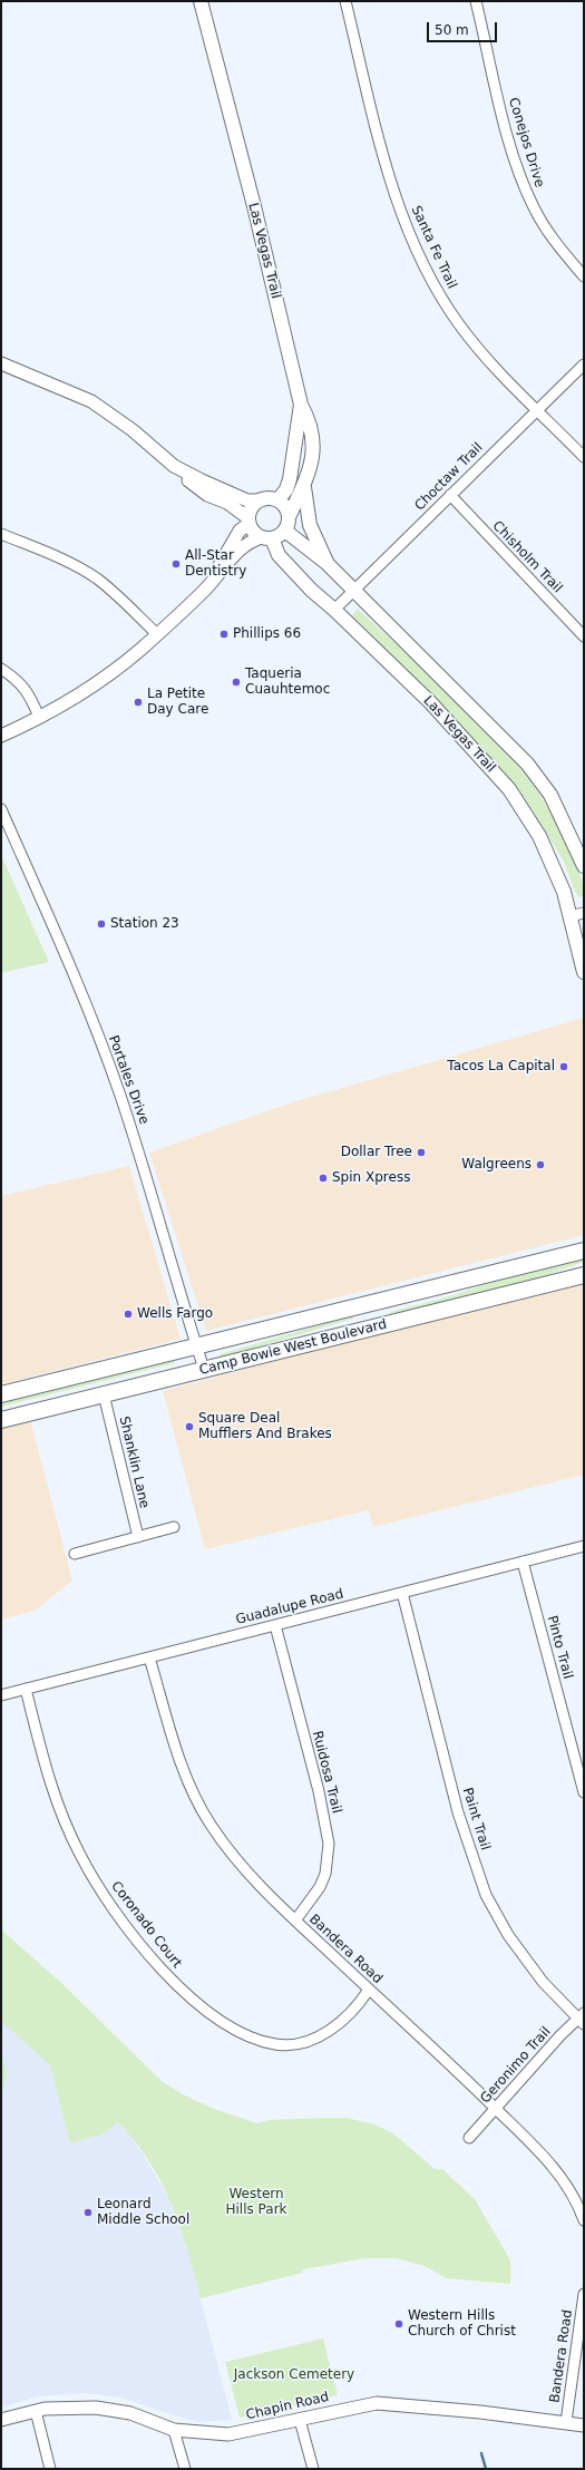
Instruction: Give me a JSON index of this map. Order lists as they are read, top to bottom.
{
  "streets": {
    "main road": ["Las Vegas Trail", "Camp Bowie West Boulevard"],
    "street": [
      "Conejos Drive",
      "Santa Fe Trail",
      "Choctaw Trail",
      "Chisholm Trail",
      "Portales Drive",
      "Shanklin Lane",
      "Guadalupe Road",
      "Pinto Trail",
      "Ruidosa Trail",
      "Paint Trail",
      "Coronado Court",
      "Bandera Road",
      "Geronimo Trail",
      "Chapin Road"
    ]
  },
  "crossings": [
    ["Santa Fe Trail", "Choctaw Trail"],
    ["Las Vegas Trail", "Choctaw Trail"],
    ["Choctaw Trail", "Chisholm Trail"],
    ["Portales Drive", "Camp Bowie West Boulevard"],
    ["Camp Bowie West Boulevard", "Shanklin Lane"],
    ["Guadalupe Road", "Pinto Trail"],
    ["Guadalupe Road", "Ruidosa Trail"],
    ["Guadalupe Road", "Paint Trail"],
    ["Guadalupe Road", "Coronado Court"],
    ["Guadalupe Road", "Bandera Road"],
    ["Ruidosa Trail", "Bandera Road"],
    ["Paint Trail", "Geronimo Trail"],
    ["Coronado Court", "Bandera Road"],
    ["Bandera Road", "Geronimo Trail"],
    ["Bandera Road", "Chapin Road"]
  ],
  "parks": ["Western Hills Park", "Jackson Cemetery"],
  "places": [
    "All-Star Dentistry",
    "Phillips 66",
    "Taqueria Cuauhtemoc",
    "La Petite Day Care",
    "Station 23",
    "Tacos La Capital",
    "Dollar Tree",
    "Walgreens",
    "Spin Xpress",
    "Wells Fargo",
    "Square Deal Mufflers And Brakes",
    "Leonard Middle School",
    "Western Hills Church of Christ"
  ],
  "scale_bar": "50 m"
}
